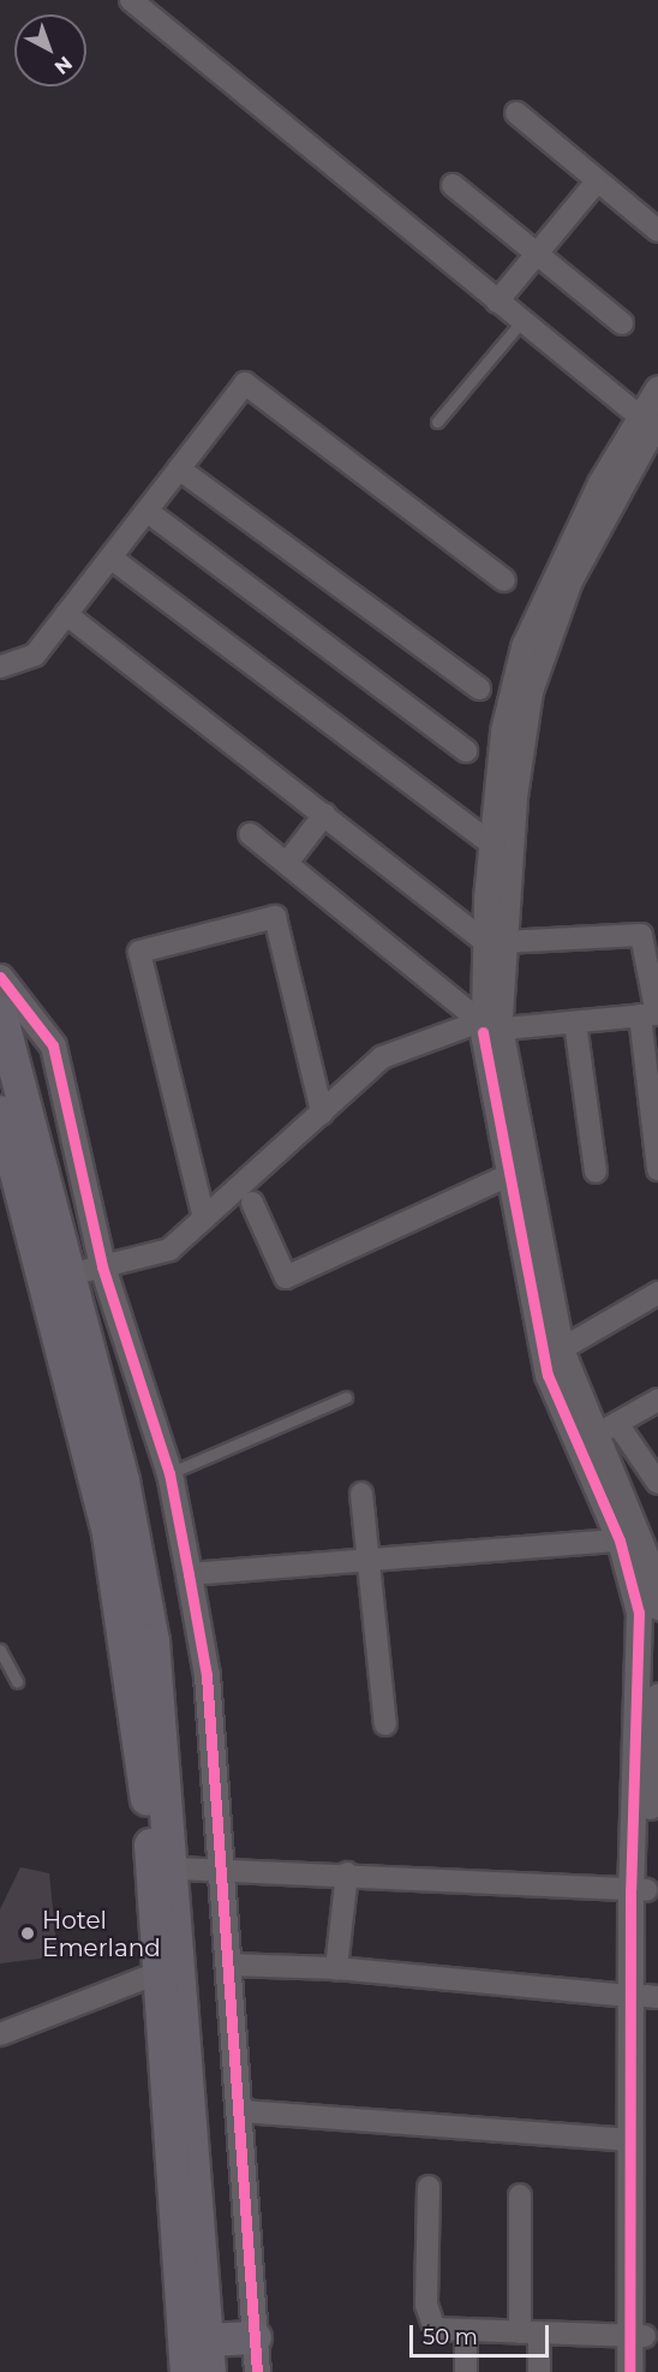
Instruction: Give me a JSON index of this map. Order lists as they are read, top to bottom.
{
  "places": ["Hotel Emerland"],
  "scale_bar": "50 m",
  "north": "bottom right"
}
